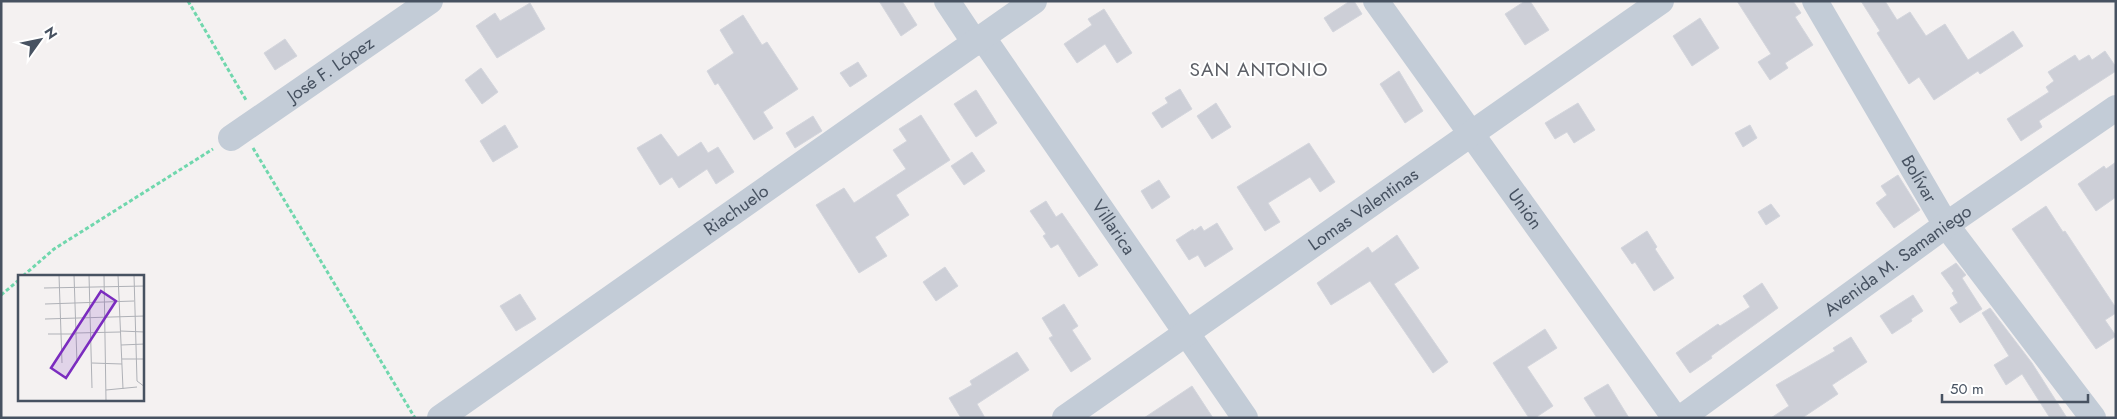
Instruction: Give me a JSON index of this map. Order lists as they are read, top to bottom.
{
  "streets": {
    "street": [
      "José F. López",
      "Bolívar",
      "Riachuelo",
      "Lomas Valentinas",
      "Unión",
      "Villarica",
      "Avenida M. Samaniego"
    ]
  },
  "crossings": [
    ["Bolívar", "Avenida M. Samaniego"],
    ["Riachuelo", "Villarica"],
    ["Lomas Valentinas", "Unión"],
    ["Lomas Valentinas", "Villarica"]
  ],
  "districts": ["SAN ANTONIO"],
  "scale_bar": "50 m",
  "north": "top right"
}
